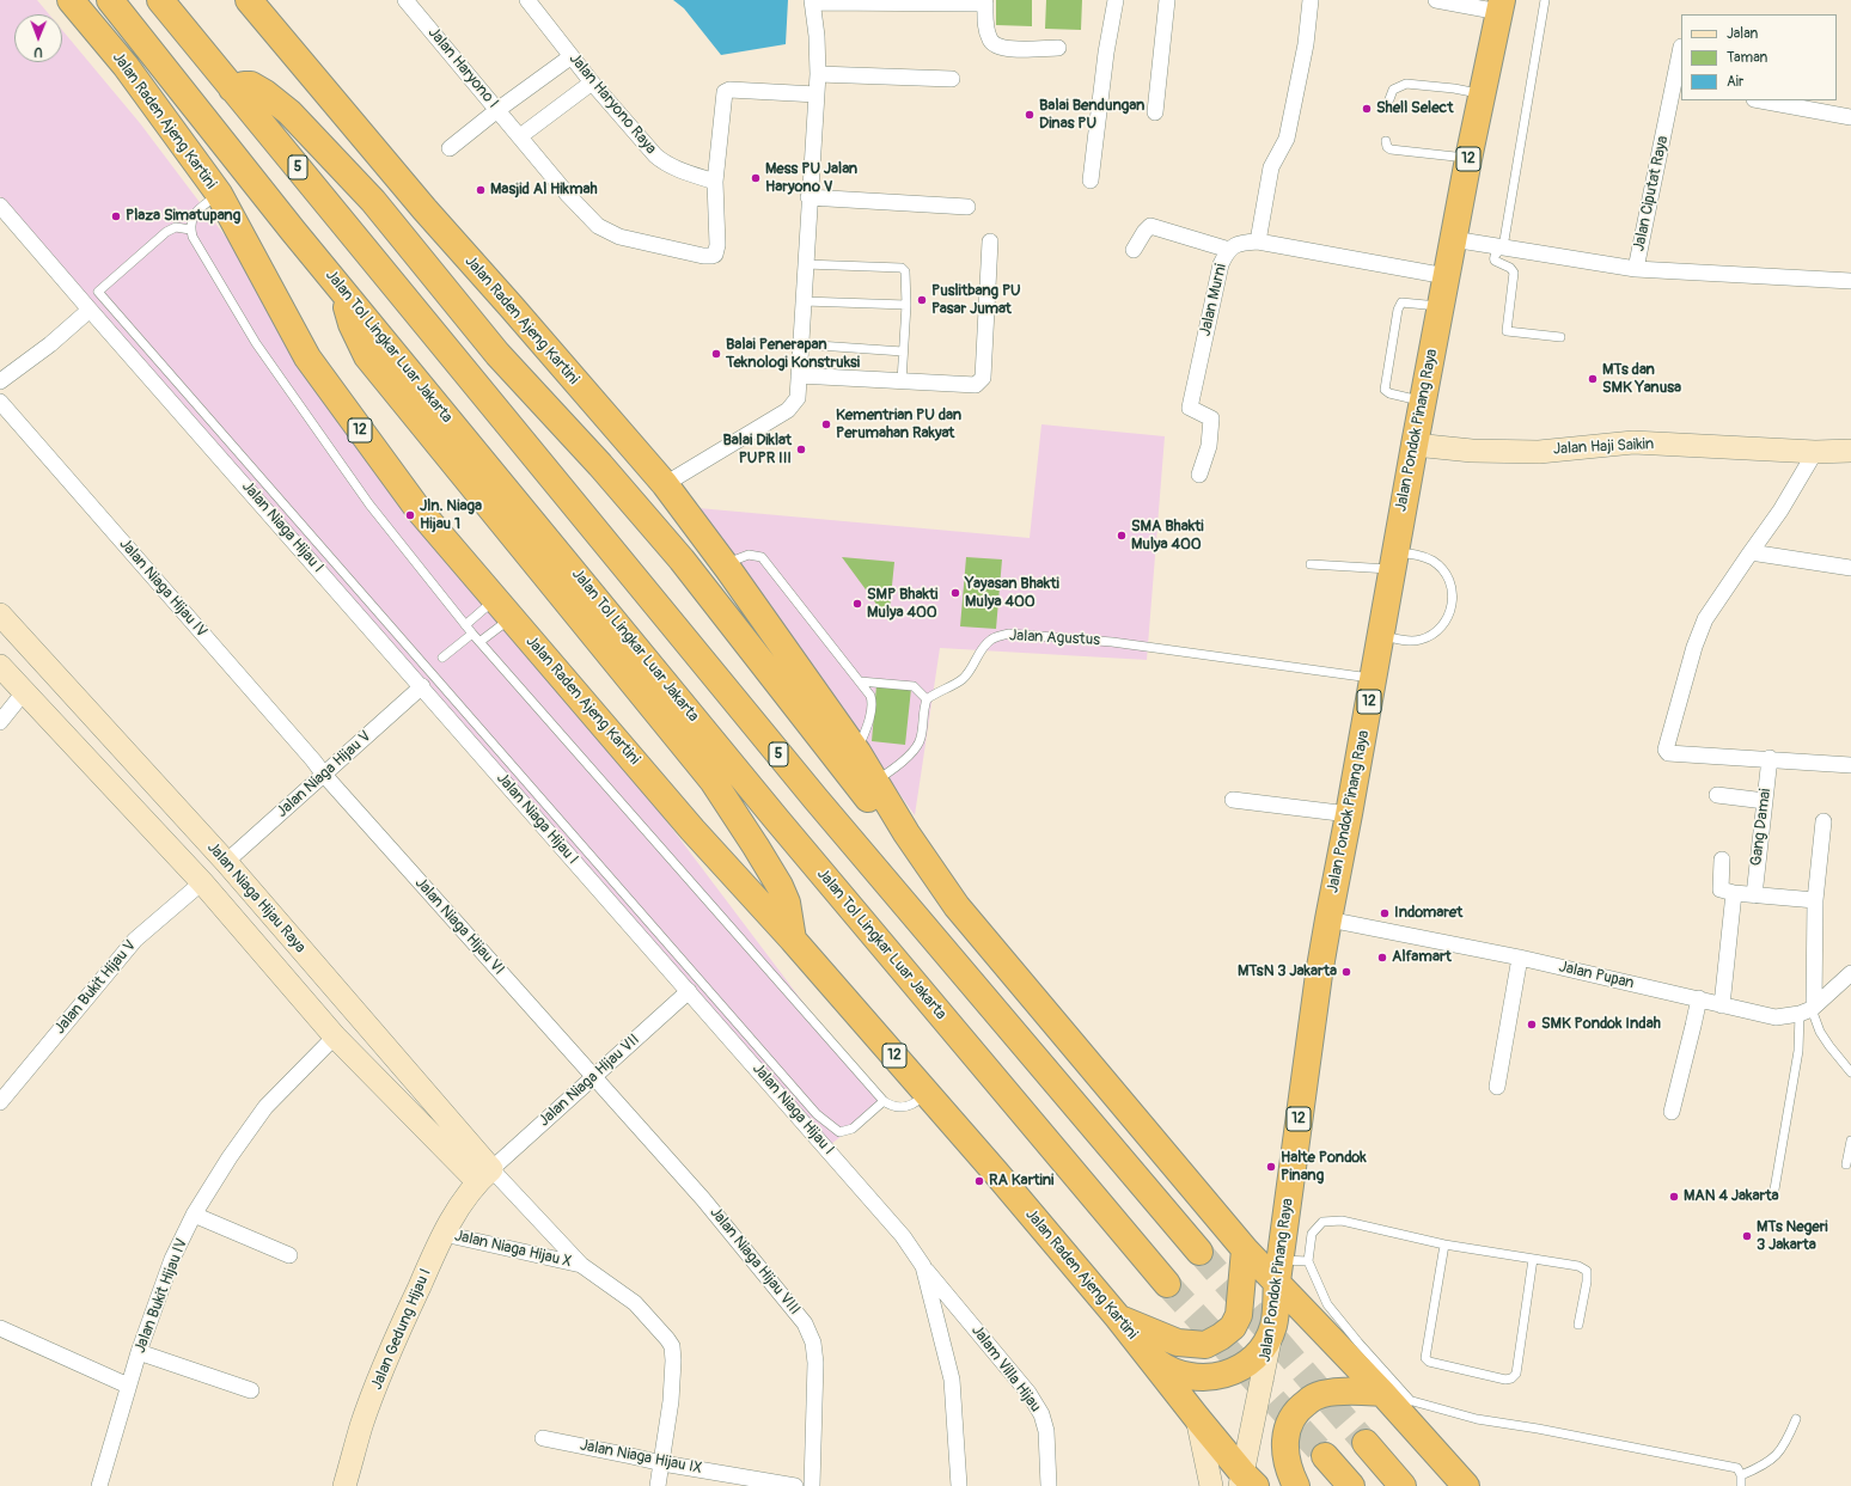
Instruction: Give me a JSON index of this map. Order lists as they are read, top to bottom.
{
  "streets": {
    "highway": [
      "Jalan Raden Ajeng Kartini",
      "12",
      "5",
      "Jalan Tol Lingkar Luar Jakarta",
      "Jalan Pondok Pinang Raya"
    ],
    "street": [
      "Jalan Haryono I",
      "Jalan Haryono Raya",
      "Jalan Ciputat Raya",
      "Jalan Murni",
      "Jalan Haji Saikin",
      "Jalan Niaga Hijau I",
      "Jalan Niaga Hijau IV",
      "Jalan Niaga Hijau V",
      "Gang Damai",
      "Jalan Niaga Hijau Raya",
      "Jalan Niaga Hijau VI",
      "Jalan Pupan",
      "Jalan Bukit Hijau V",
      "Jalan Niaga Hijau VII",
      "Jalan Niaga Hijau X",
      "Jalan Niaga Hijau VIII",
      "Jalan Bukit Hijau IV",
      "Jalan Gedung Hijau I",
      "Jalam Villa Hijau",
      "Jalan Niaga Hijau IX"
    ],
    "lane": ["Jalan Agustus"]
  },
  "crossings": [
    ["Jalan Haryono I", "Jalan Haryono Raya"],
    ["Jalan Raden Ajeng Kartini", "Jalan Pondok Pinang Raya"],
    ["Jalan Murni", "Jalan Pondok Pinang Raya"],
    ["Jalan Pondok Pinang Raya", "Jalan Haji Saikin"],
    ["Jalan Pondok Pinang Raya", "Jalan Agustus"],
    ["Jalan Pondok Pinang Raya", "Jalan Pupan"],
    ["Jalan Niaga Hijau I", "Jalan Niaga Hijau V"],
    ["Jalan Niaga Hijau I", "Jalan Niaga Hijau VII"],
    ["Jalan Niaga Hijau I", "Jalam Villa Hijau"],
    ["Jalan Niaga Hijau IV", "Jalan Niaga Hijau V"],
    ["Jalan Niaga Hijau IV", "Jalan Niaga Hijau VI"],
    ["Jalan Niaga Hijau V", "Jalan Niaga Hijau Raya"],
    ["Jalan Niaga Hijau V", "Jalan Niaga Hijau VI"],
    ["Jalan Niaga Hijau Raya", "Jalan Bukit Hijau V"],
    ["Jalan Niaga Hijau Raya", "Jalan Niaga Hijau VII"],
    ["Jalan Niaga Hijau Raya", "Jalan Niaga Hijau X"],
    ["Jalan Niaga Hijau Raya", "Jalan Bukit Hijau IV"],
    ["Jalan Niaga Hijau Raya", "Jalan Gedung Hijau I"],
    ["Jalan Niaga Hijau VI", "Jalan Niaga Hijau VII"],
    ["Jalan Niaga Hijau VI", "Jalan Niaga Hijau VIII"],
    ["Jalan Niaga Hijau VII", "Jalan Niaga Hijau VIII"],
    ["Jalan Niaga Hijau VII", "Jalan Gedung Hijau I"],
    ["Jalan Niaga Hijau X", "Jalan Gedung Hijau I"],
    ["Jalan Niaga Hijau X", "Jalan Niaga Hijau IX"]
  ],
  "places": [
    "Shell Select",
    "Balai Bendungan Dinas PU",
    "Mess PU Jalan Haryono V",
    "Masjid Al Hikmah",
    "Plaza Simatupang",
    "Puslitbang PU Pasar Jumat",
    "Balai Penerapan Teknologi Konstruksi",
    "MTs dan SMK Yanusa",
    "Kementrian PU dan Perumahan Rakyat",
    "Balai Diklat PUPR III",
    "Jln. Niaga Hijau 1",
    "SMA Bhakti Mulya 400",
    "Yayasan Bhakti Mulya 400",
    "SMP Bhakti Mulya 400",
    "Indomaret",
    "Alfamart",
    "MTsN 3 Jakarta",
    "SMK Pondok Indah",
    "Halte Pondok Pinang",
    "RA Kartini",
    "MAN 4 Jakarta",
    "MTs Negeri 3 Jakarta"
  ],
  "legend": ["Jalan", "Taman", "Air"],
  "north": "bottom"
}
